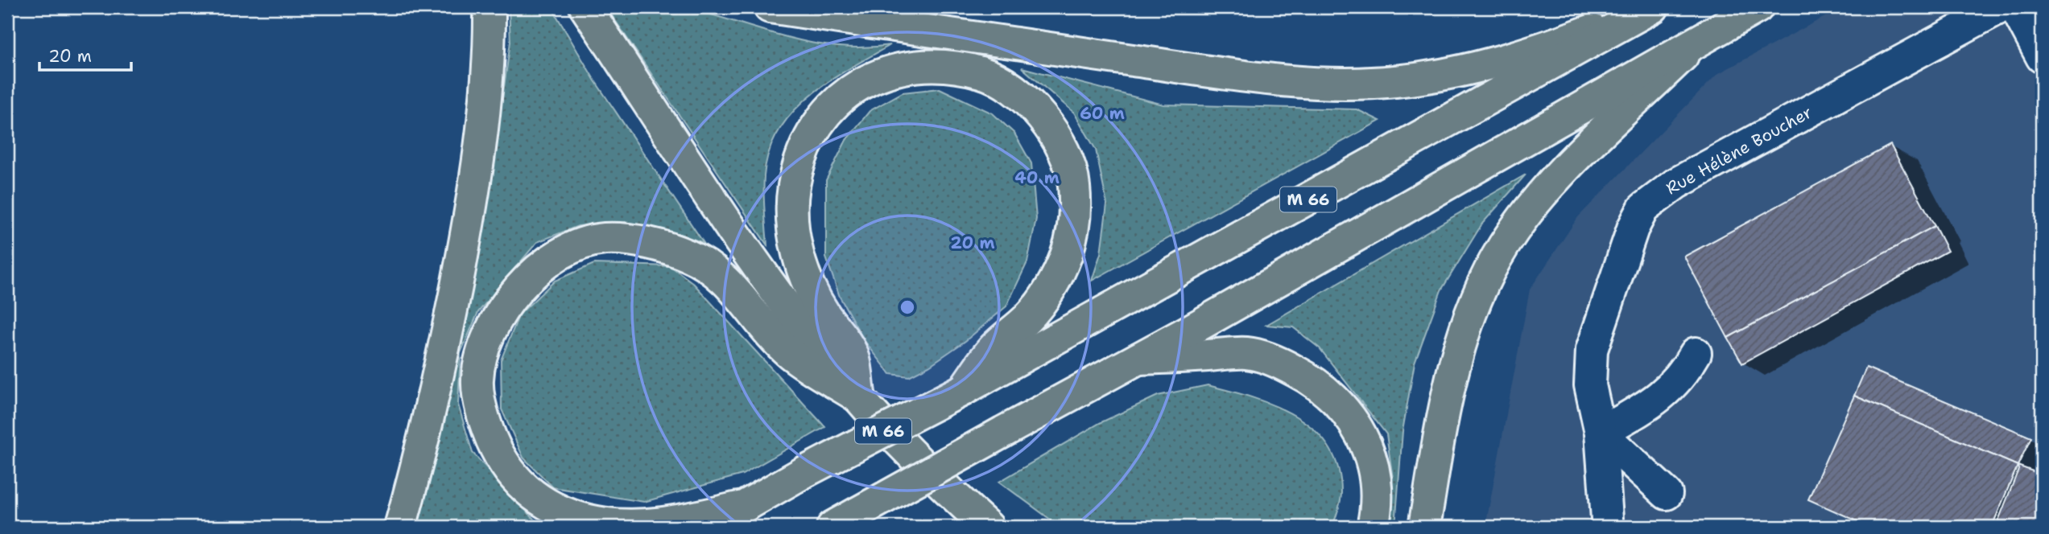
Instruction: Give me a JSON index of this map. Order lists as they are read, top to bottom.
{
  "streets": {
    "main road": ["M 66"],
    "street": ["Rue Hélène Boucher"]
  },
  "scale_bar": "20 m",
  "rings": ["60 m", "40 m", "20 m"]
}
